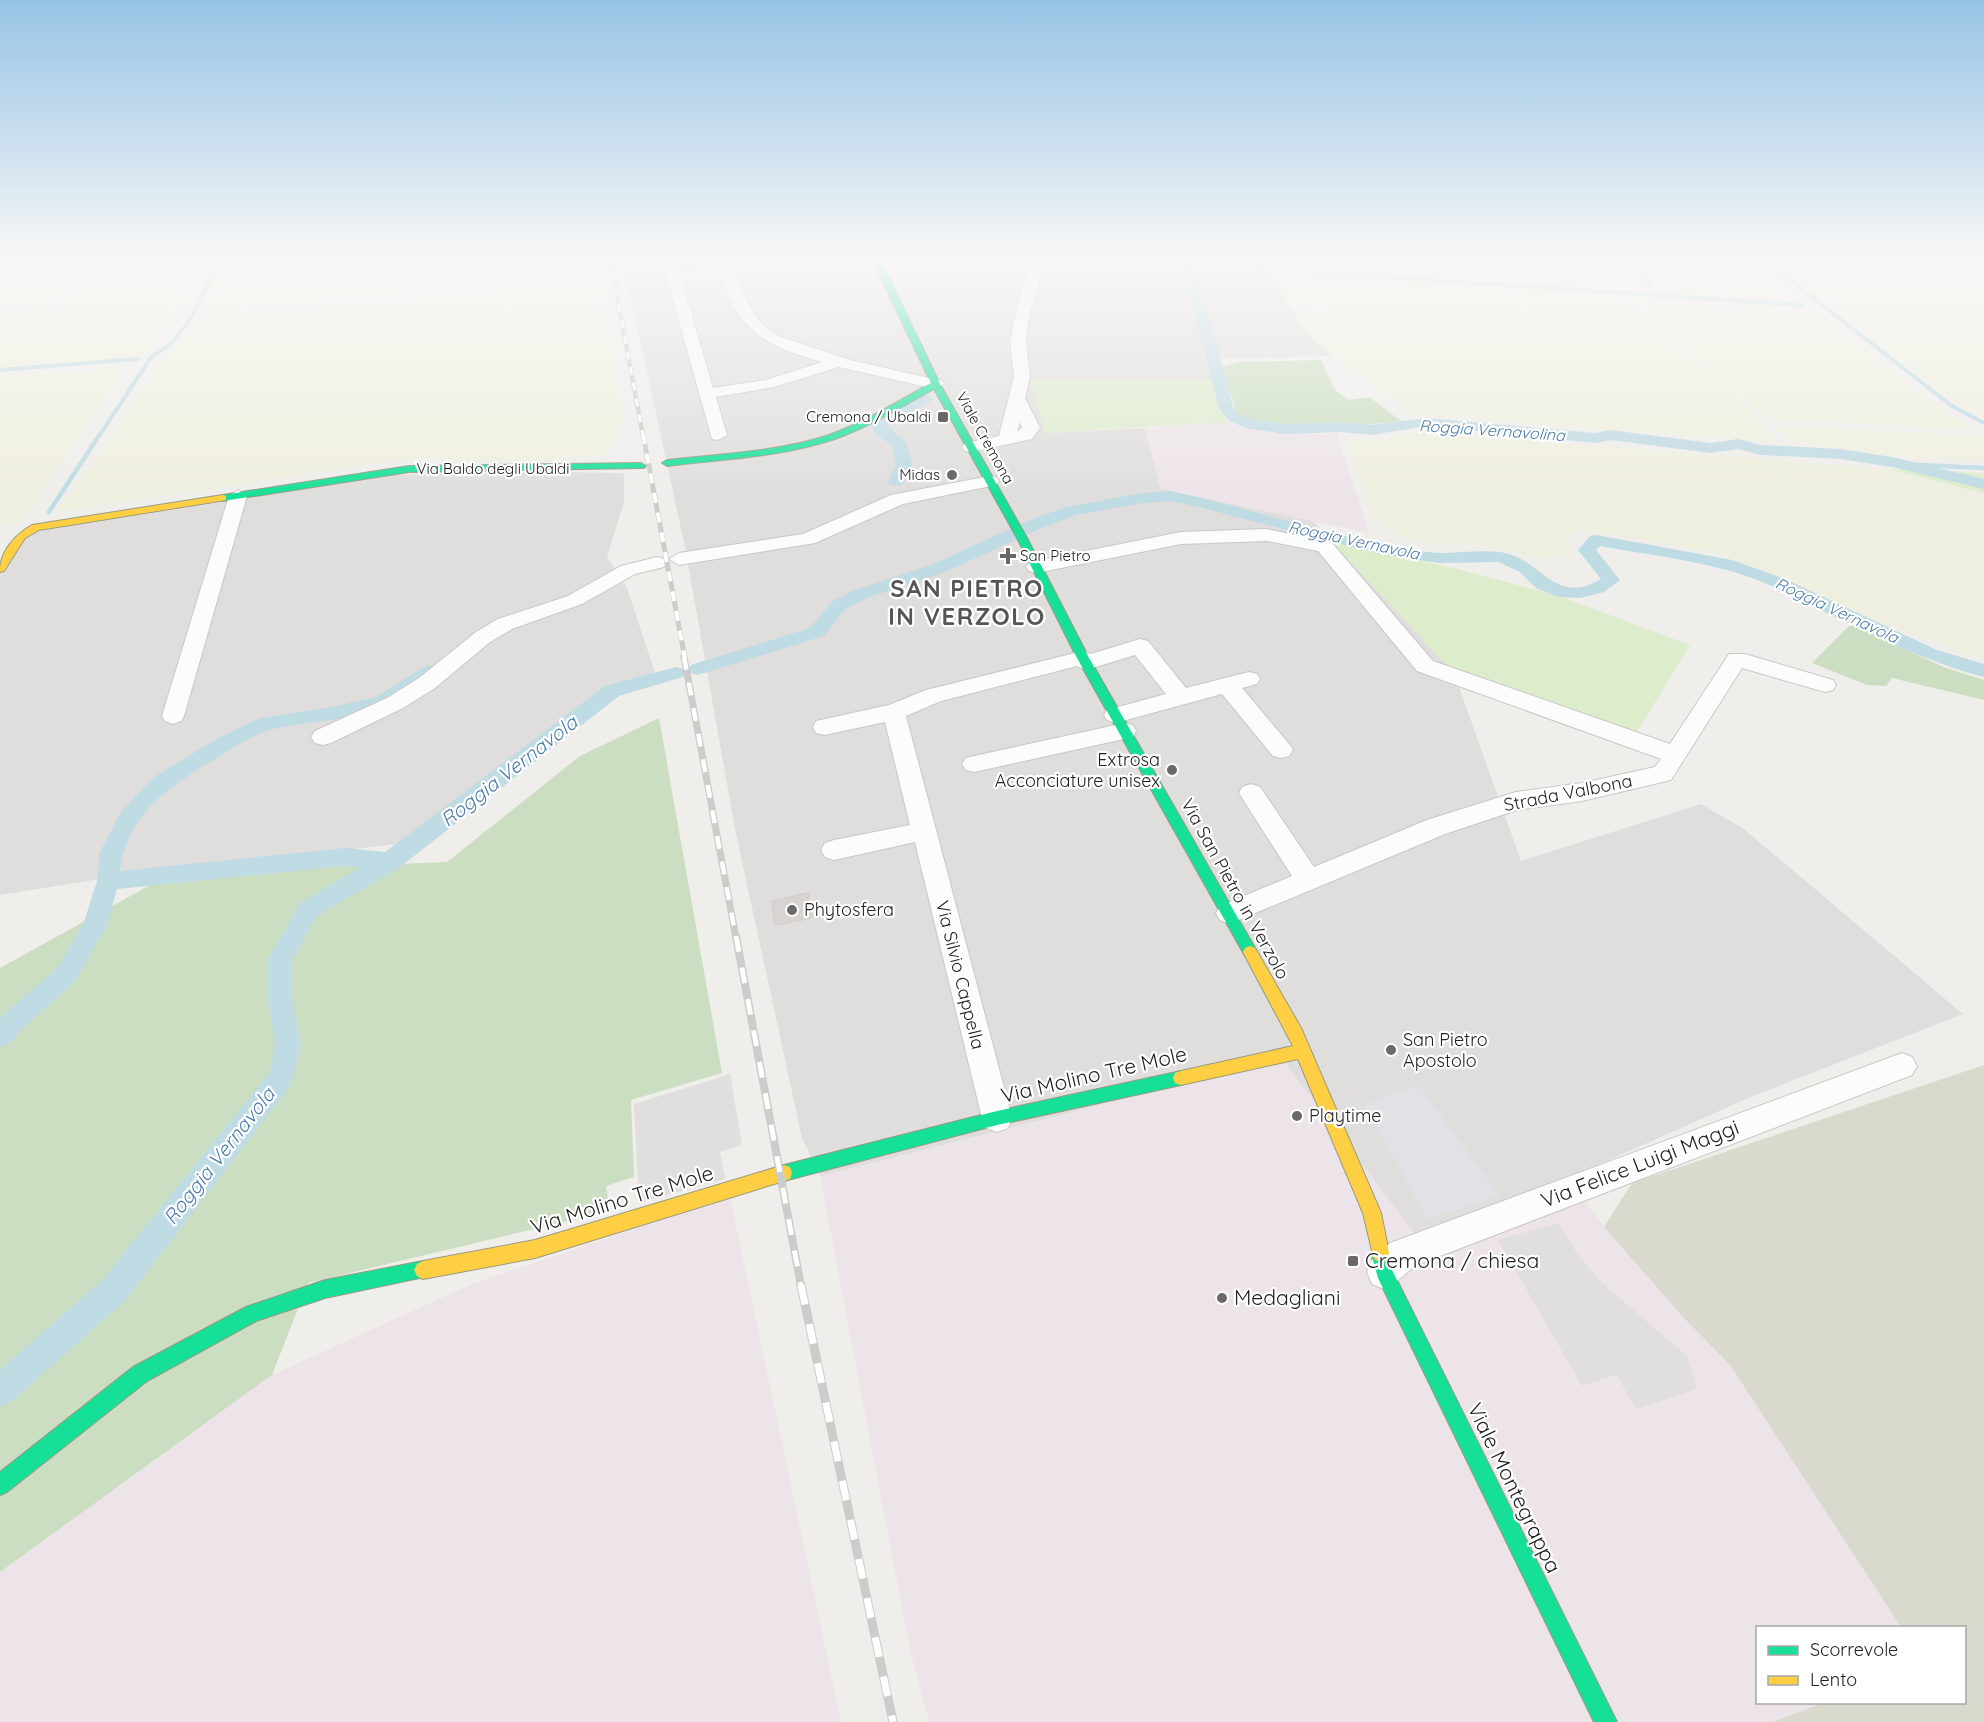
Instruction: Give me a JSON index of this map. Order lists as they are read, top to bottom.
{
  "streets": {
    "street": [
      "Viale Cremona",
      "Via Baldo degli Ubaldi",
      "Strada Valbona",
      "Via San Pietro in Verzolo",
      "Via Silvio Cappella",
      "Via Molino Tre Mole",
      "Via Felice Luigi Maggi",
      "Viale Montegrappa"
    ]
  },
  "crossings": [
    ["Viale Cremona", "Via San Pietro in Verzolo"],
    ["Strada Valbona", "Via San Pietro in Verzolo"],
    ["Via San Pietro in Verzolo", "Via Molino Tre Mole"],
    ["Via San Pietro in Verzolo", "Via Felice Luigi Maggi"],
    ["Via San Pietro in Verzolo", "Viale Montegrappa"],
    ["Via Silvio Cappella", "Via Molino Tre Mole"],
    ["Via Felice Luigi Maggi", "Viale Montegrappa"]
  ],
  "districts": ["SAN PIETRO IN VERZOLO"],
  "water": ["Roggia Vernavolina", "Roggia Vernavola"],
  "places": {
    "transit": ["Cremona / Ubaldi", "Cremona / chiesa"],
    "other": [
      "Midas",
      "Extrosa Acconciature unisex",
      "Phytosfera",
      "San Pietro Apostolo",
      "Playtime",
      "Medagliani"
    ],
    "health": ["San Pietro"]
  },
  "legend": ["Scorrevole", "Lento"]
}
